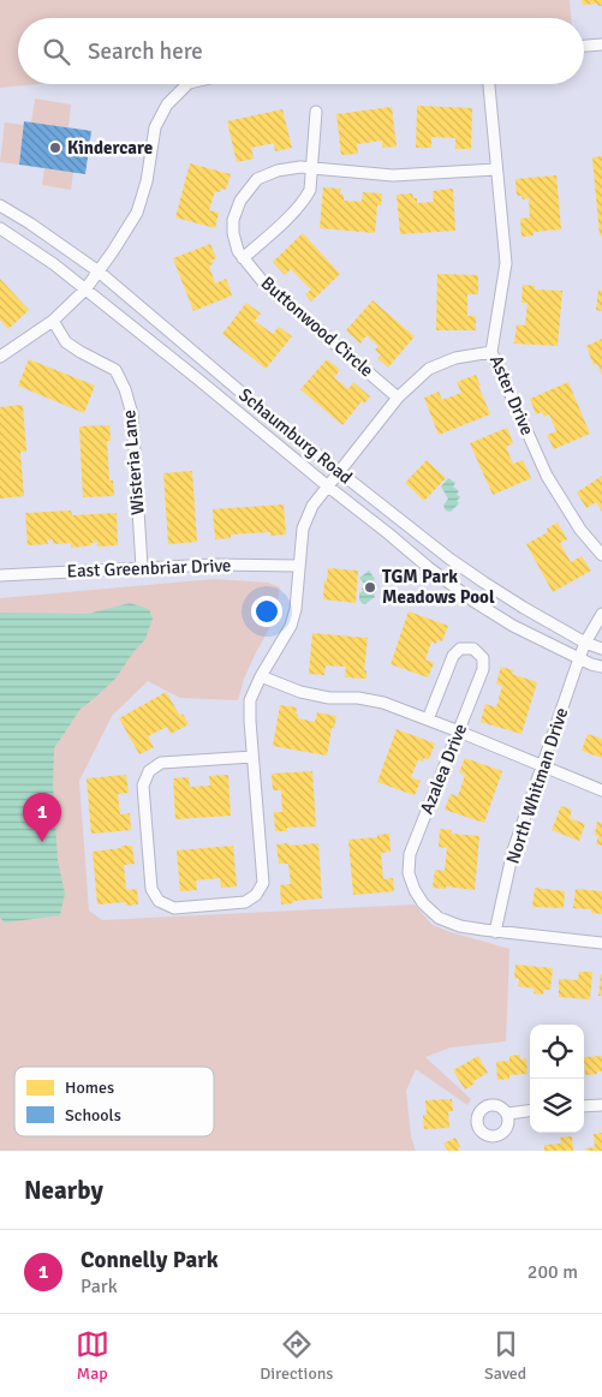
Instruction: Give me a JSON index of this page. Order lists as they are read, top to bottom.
{
  "streets": {
    "street": [
      "Buttonwood Circle",
      "Aster Drive",
      "Schaumburg Road",
      "Wisteria Lane",
      "East Greenbriar Drive",
      "Azalea Drive",
      "North Whitman Drive"
    ]
  },
  "crossings": [
    ["Buttonwood Circle", "Aster Drive"],
    ["Schaumburg Road", "North Whitman Drive"],
    ["Wisteria Lane", "East Greenbriar Drive"],
    ["Azalea Drive", "North Whitman Drive"]
  ],
  "places": ["Kindercare", "TGM Park Meadows Pool"],
  "legend": ["Homes", "Schools"],
  "page": {
    "search": "Search here",
    "pins": "1",
    "heading": "Nearby",
    "list": [
      {
        "mark": "1",
        "name": "Connelly Park",
        "note": "Park",
        "value": "200 m"
      }
    ],
    "nav": ["Map", "Directions", "Saved"]
  }
}
